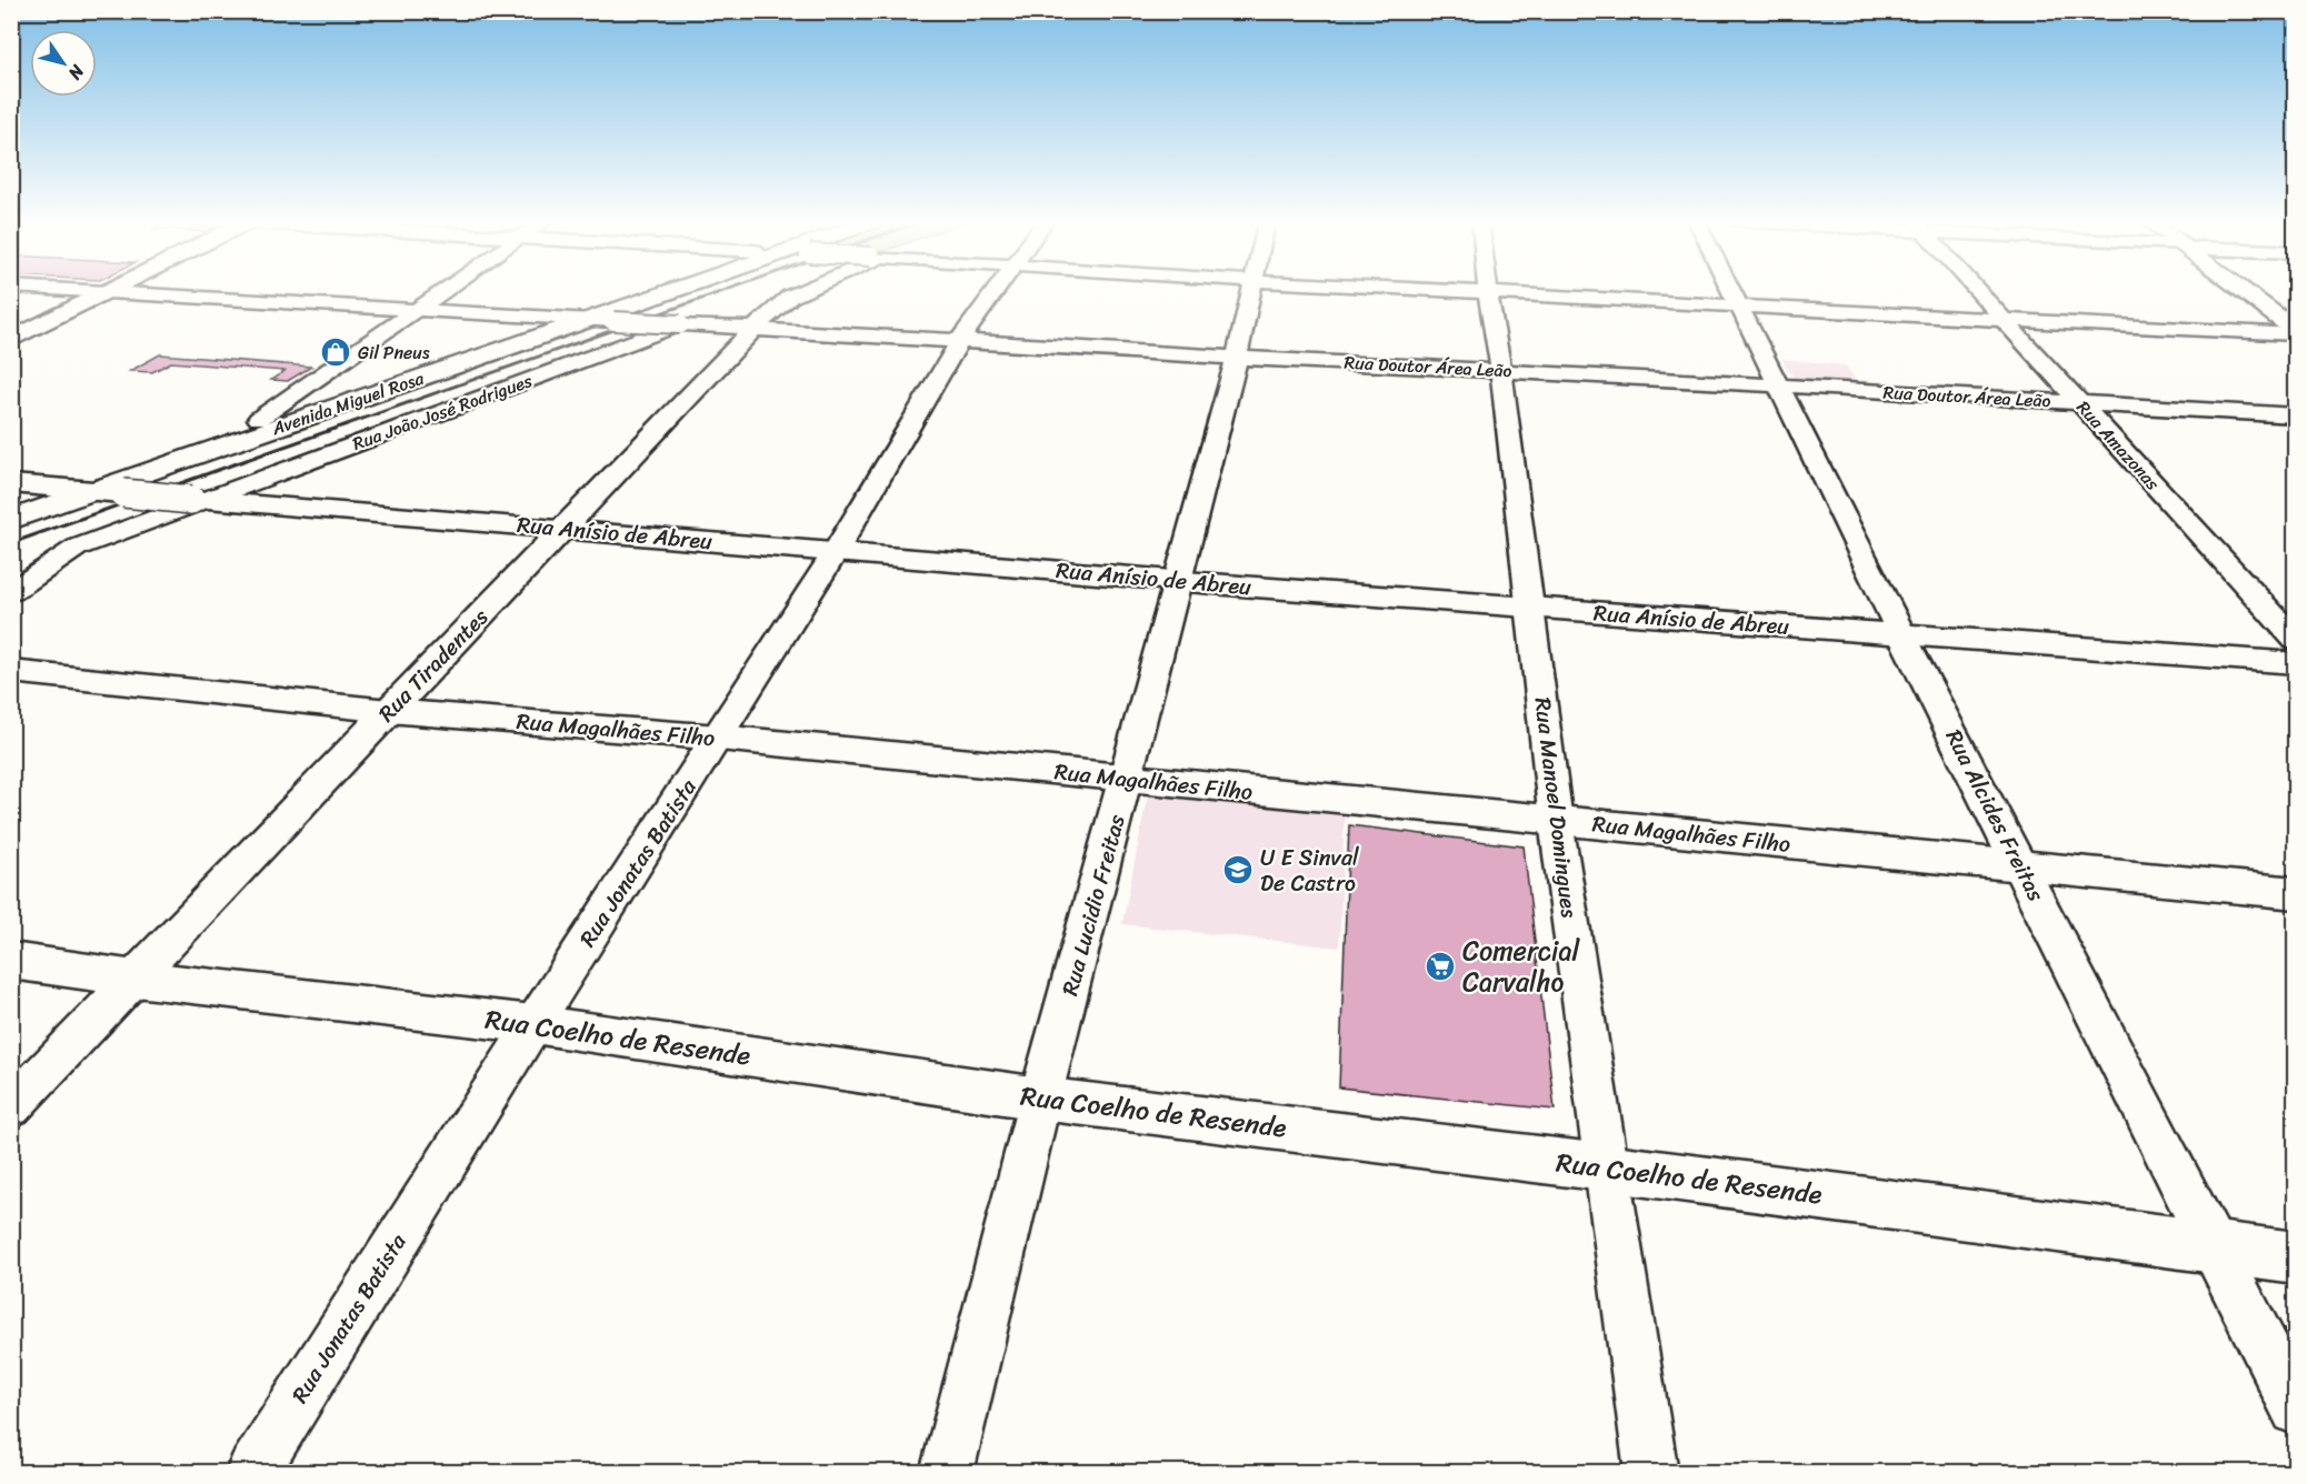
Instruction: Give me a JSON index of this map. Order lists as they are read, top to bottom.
{
  "streets": {
    "main road": [
      "Avenida Miguel Rosa",
      "Rua Anísio de Abreu",
      "Rua Magalhães Filho",
      "Rua Coelho de Resende"
    ],
    "street": [
      "Rua Doutor Área Leão",
      "Rua João José Rodrigues",
      "Rua Amazonas",
      "Rua Tiradentes",
      "Rua Manoel Domingues",
      "Rua Alcides Freitas",
      "Rua Jonatas Batista",
      "Rua Lucidio Freitas"
    ]
  },
  "crossings": [
    ["Rua Doutor Área Leão", "Avenida Miguel Rosa"],
    ["Rua Doutor Área Leão", "Rua João José Rodrigues"],
    ["Rua Doutor Área Leão", "Rua Amazonas"],
    ["Rua Doutor Área Leão", "Rua Tiradentes"],
    ["Rua Doutor Área Leão", "Rua Manoel Domingues"],
    ["Rua Doutor Área Leão", "Rua Alcides Freitas"],
    ["Rua Doutor Área Leão", "Rua Jonatas Batista"],
    ["Rua Doutor Área Leão", "Rua Lucidio Freitas"],
    ["Avenida Miguel Rosa", "Rua Anísio de Abreu"],
    ["Rua João José Rodrigues", "Rua Anísio de Abreu"],
    ["Rua Anísio de Abreu", "Rua Tiradentes"],
    ["Rua Anísio de Abreu", "Rua Manoel Domingues"],
    ["Rua Anísio de Abreu", "Rua Alcides Freitas"],
    ["Rua Anísio de Abreu", "Rua Jonatas Batista"],
    ["Rua Anísio de Abreu", "Rua Lucidio Freitas"],
    ["Rua Tiradentes", "Rua Magalhães Filho"],
    ["Rua Tiradentes", "Rua Coelho de Resende"],
    ["Rua Magalhães Filho", "Rua Manoel Domingues"],
    ["Rua Magalhães Filho", "Rua Alcides Freitas"],
    ["Rua Magalhães Filho", "Rua Jonatas Batista"],
    ["Rua Magalhães Filho", "Rua Lucidio Freitas"],
    ["Rua Manoel Domingues", "Rua Coelho de Resende"],
    ["Rua Alcides Freitas", "Rua Coelho de Resende"],
    ["Rua Jonatas Batista", "Rua Coelho de Resende"],
    ["Rua Lucidio Freitas", "Rua Coelho de Resende"]
  ],
  "places": {
    "shop": ["Gil Pneus"],
    "school or university": ["U E Sinval De Castro"],
    "supermarket": ["Comercial Carvalho"]
  },
  "north": "bottom right"
}
